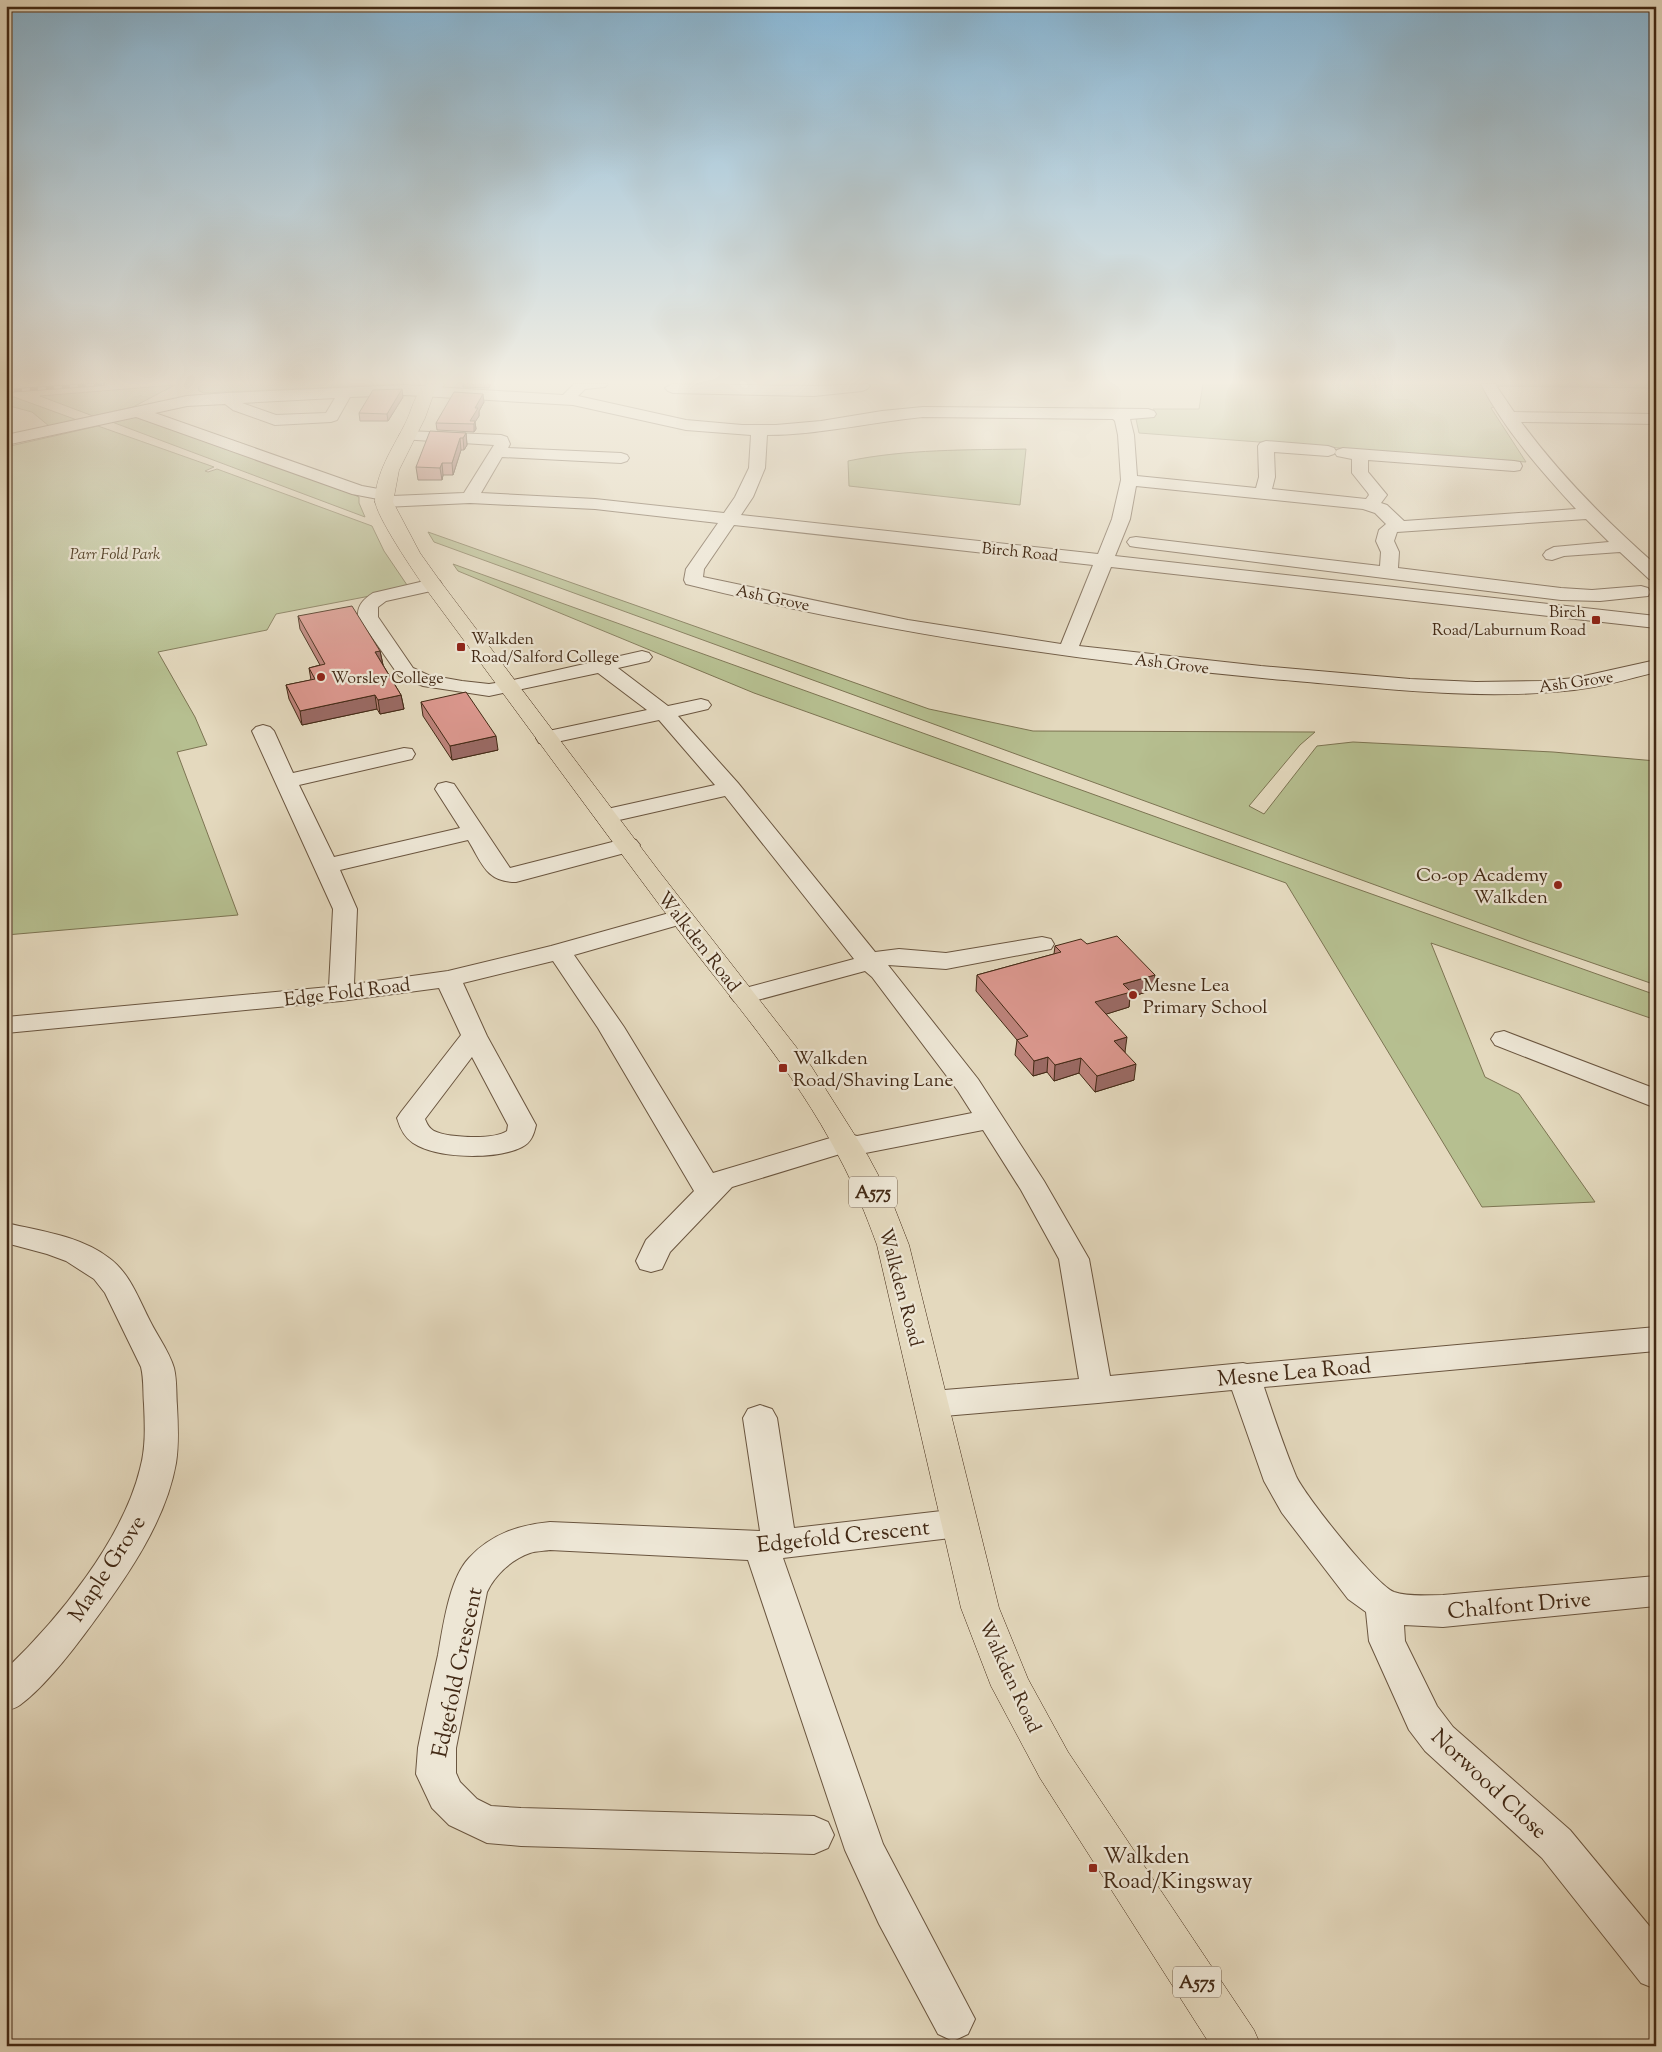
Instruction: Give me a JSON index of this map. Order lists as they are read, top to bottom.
{
  "streets": {
    "main road": ["Walkden Road", "A575"],
    "street": [
      "Birch Road",
      "Ash Grove",
      "Edge Fold Road",
      "Mesne Lea Road",
      "Edgefold Crescent",
      "Maple Grove",
      "Chalfont Drive",
      "Norwood Close"
    ]
  },
  "crossings": [
    ["Birch Road", "Ash Grove"],
    ["Birch Road", "Walkden Road"],
    ["Walkden Road", "Edge Fold Road"],
    ["Walkden Road", "Mesne Lea Road"],
    ["Walkden Road", "Edgefold Crescent"],
    ["Chalfont Drive", "Norwood Close"]
  ],
  "parks": ["Parr Fold Park"],
  "places": {
    "transit": [
      "Birch Road/Laburnum Road",
      "Walkden Road/Salford College",
      "Walkden Road/Shaving Lane",
      "Walkden Road/Kingsway"
    ],
    "other": ["Worsley College", "Co-op Academy Walkden", "Mesne Lea Primary School"]
  }
}
